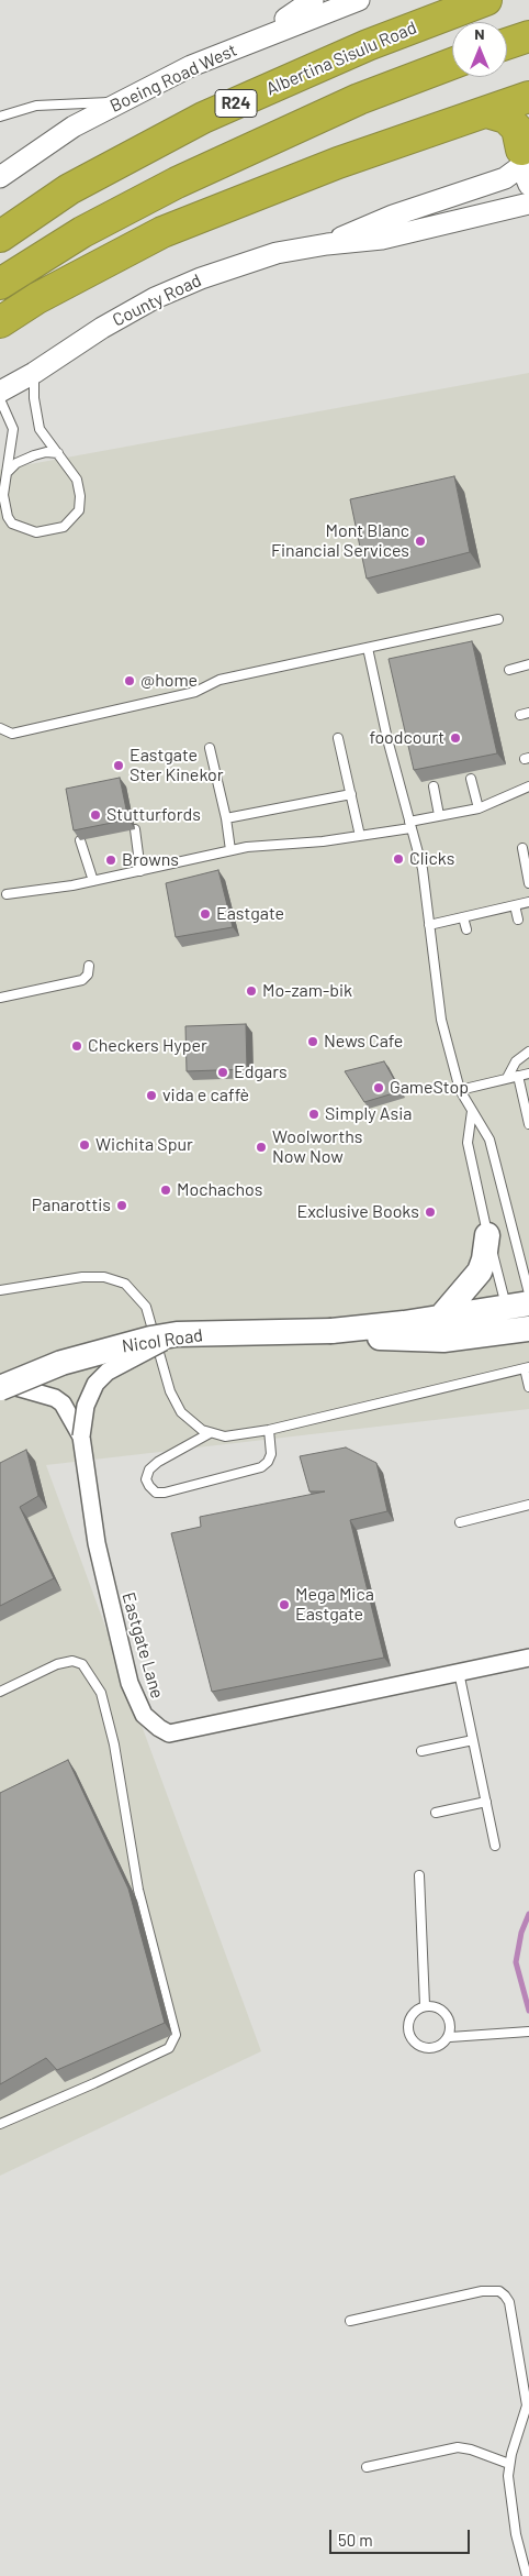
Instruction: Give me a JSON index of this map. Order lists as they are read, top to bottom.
{
  "streets": {
    "highway": ["Albertina Sisulu Road", "R24"],
    "main road": ["Nicol Road"],
    "street": ["Boeing Road West", "County Road", "Eastgate Lane"]
  },
  "crossings": [
    ["Nicol Road", "Eastgate Lane"]
  ],
  "places": [
    "Mont Blanc Financial Services",
    "@home",
    "foodcourt",
    "Eastgate Ster Kinekor",
    "Stutturfords",
    "Clicks",
    "Browns",
    "Eastgate",
    "Mo-zam-bik",
    "News Cafe",
    "Checkers Hyper",
    "Edgars",
    "GameStop",
    "vida e caffè",
    "Simply Asia",
    "Wichita Spur",
    "Woolworths Now Now",
    "Mochachos",
    "Panarottis",
    "Exclusive Books",
    "Mega Mica Eastgate"
  ],
  "scale_bar": "50 m",
  "north": "top"
}
